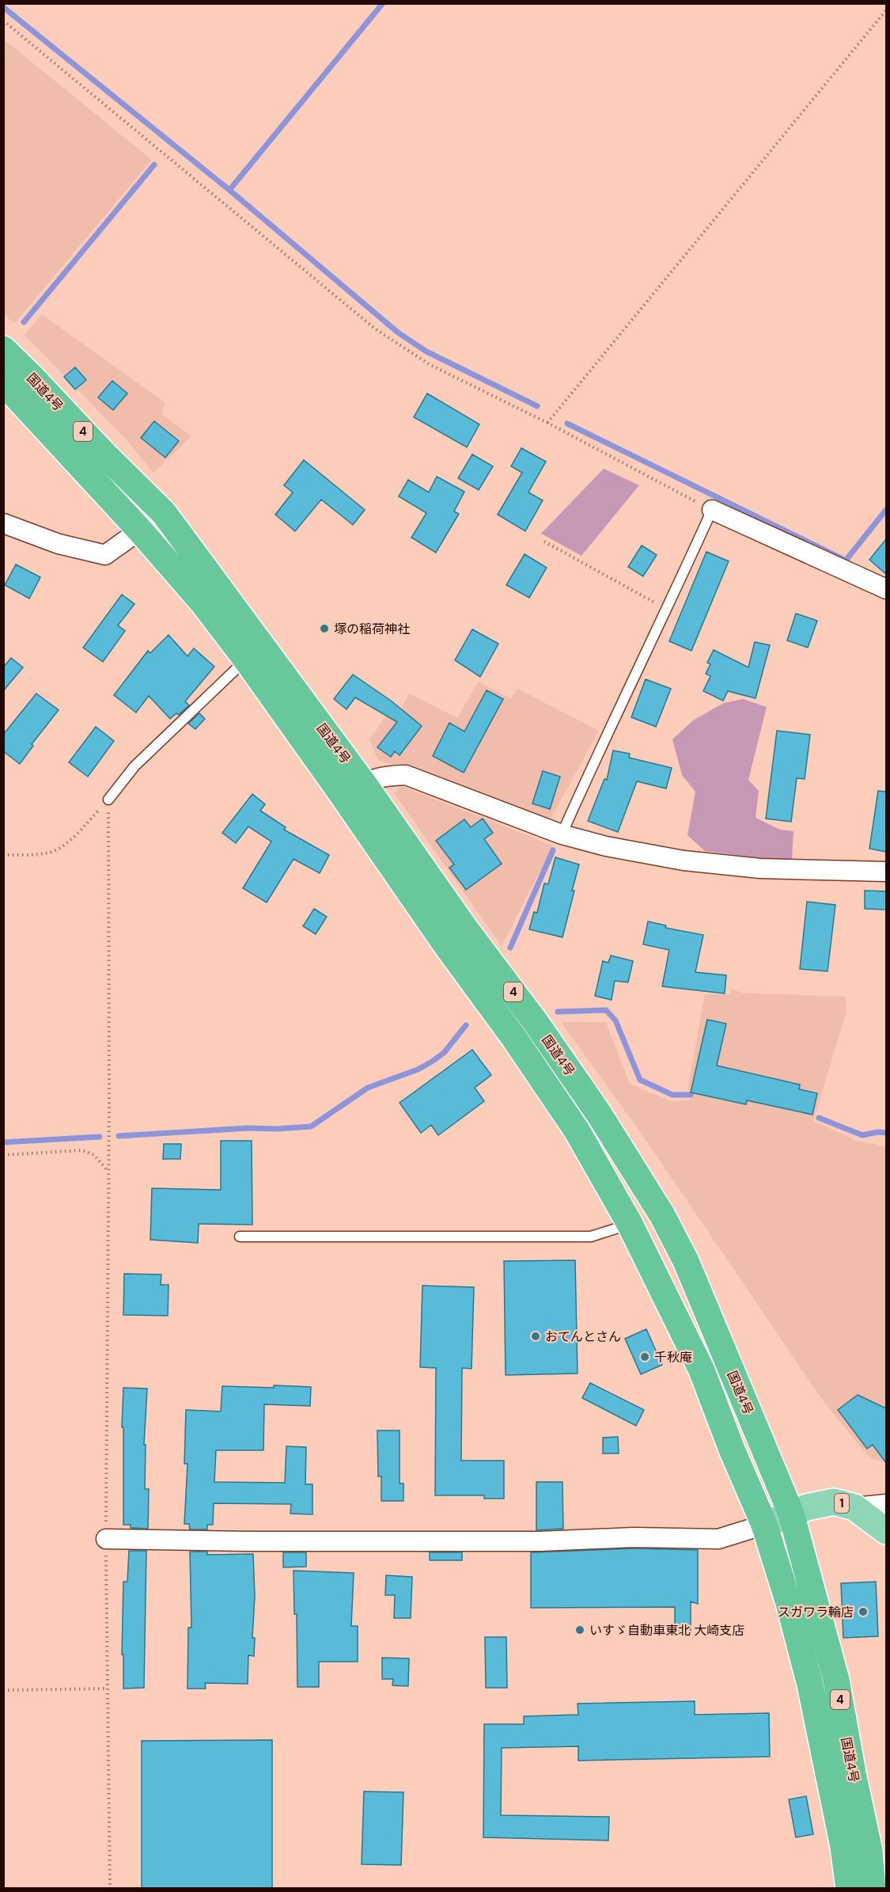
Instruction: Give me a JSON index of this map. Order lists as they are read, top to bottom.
{
  "streets": {
    "highway": ["国道4号", "4"],
    "main road": ["1"]
  },
  "crossings": [
    ["国道4号", "1"]
  ],
  "places": [
    "塚の稲荷神社",
    "おてんとさん",
    "千秋庵",
    "スガワラ輪店",
    "いすゞ自動車東北 大崎支店"
  ]
}
